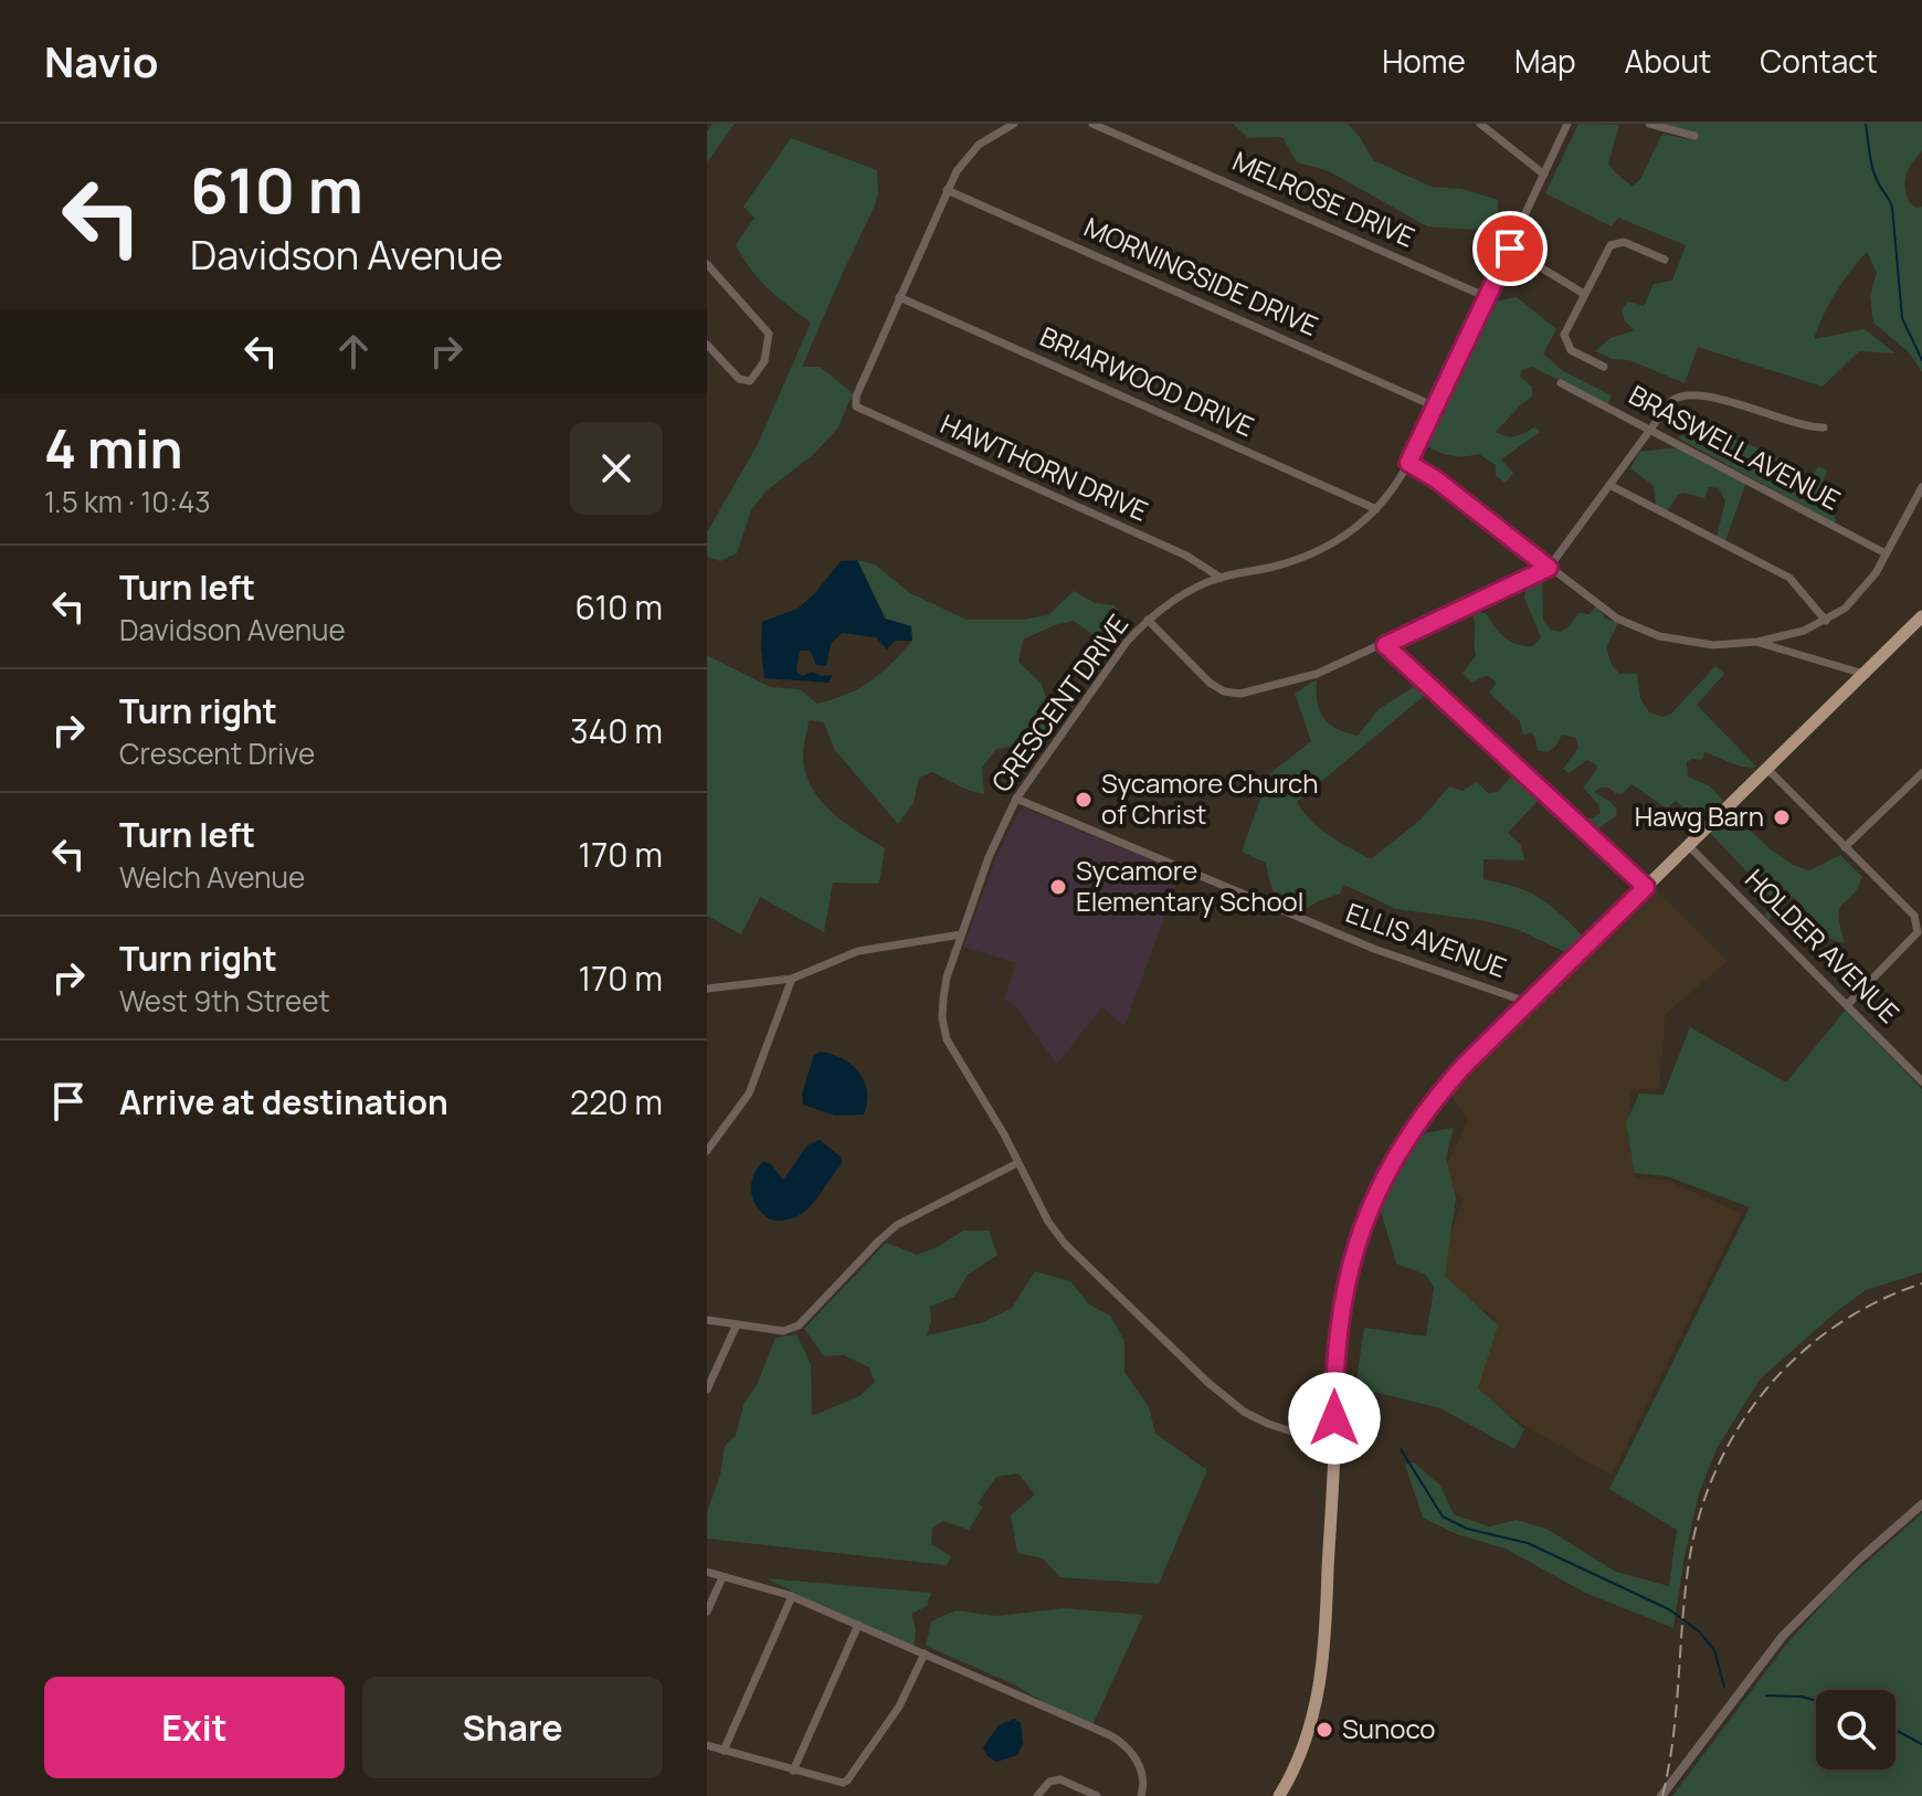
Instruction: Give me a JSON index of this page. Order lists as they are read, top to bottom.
{
  "streets": {
    "street": [
      "MELROSE DRIVE",
      "MORNINGSIDE DRIVE",
      "BRIARWOOD DRIVE",
      "BRASWELL AVENUE",
      "HAWTHORN DRIVE",
      "CRESCENT DRIVE",
      "ELLIS AVENUE",
      "HOLDER AVENUE"
    ]
  },
  "crossings": [
    ["BRIARWOOD DRIVE", "HAWTHORN DRIVE"],
    ["CRESCENT DRIVE", "ELLIS AVENUE"]
  ],
  "places": [
    "Sycamore Church of Christ",
    "Hawg Barn",
    "Sycamore Elementary School",
    "Sunoco"
  ],
  "page": {
    "header": "Navio",
    "nav": [
      "Home",
      "Map",
      "About",
      "Contact"
    ],
    "turn": ["610 m", "Davidson Avenue"],
    "heading": ["4 min", "1.5 km · 10:43"],
    "list": [
      {
        "name": "Turn left",
        "note": "Davidson Avenue",
        "value": "610 m"
      },
      {
        "name": "Turn right",
        "note": "Crescent Drive",
        "value": "340 m"
      },
      {
        "name": "Turn left",
        "note": "Welch Avenue",
        "value": "170 m"
      },
      {
        "name": "Turn right",
        "note": "West 9th Street",
        "value": "170 m"
      },
      {
        "name": "Arrive at destination",
        "value": "220 m"
      }
    ],
    "buttons": ["Exit", "Share"]
  }
}
